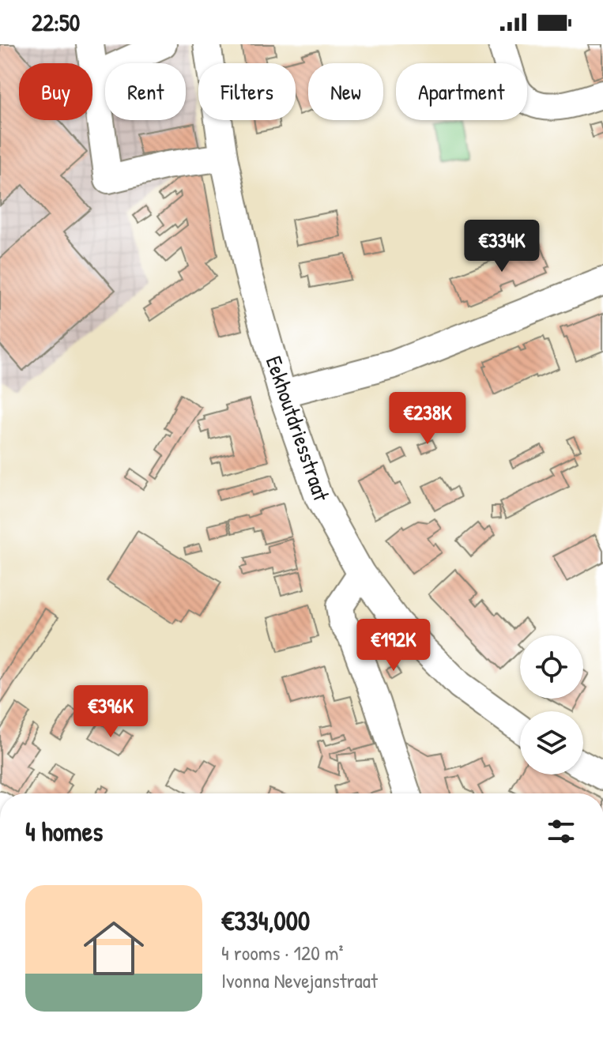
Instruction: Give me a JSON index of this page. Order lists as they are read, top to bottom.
{
  "streets": {
    "street": ["Eekhoutdriesstraat"]
  },
  "page": {
    "status": "22:50",
    "chip": [
      "Buy",
      "Rent",
      "Filters",
      "New",
      "Apartment"
    ],
    "price": [
      "€334K",
      "€238K",
      "€192K",
      "€396K"
    ],
    "heading": "4 homes",
    "list": [
      {
        "name": "€334,000",
        "note": "4 rooms · 120 m² · Ivonna Nevejanstraat"
      }
    ]
  }
}
